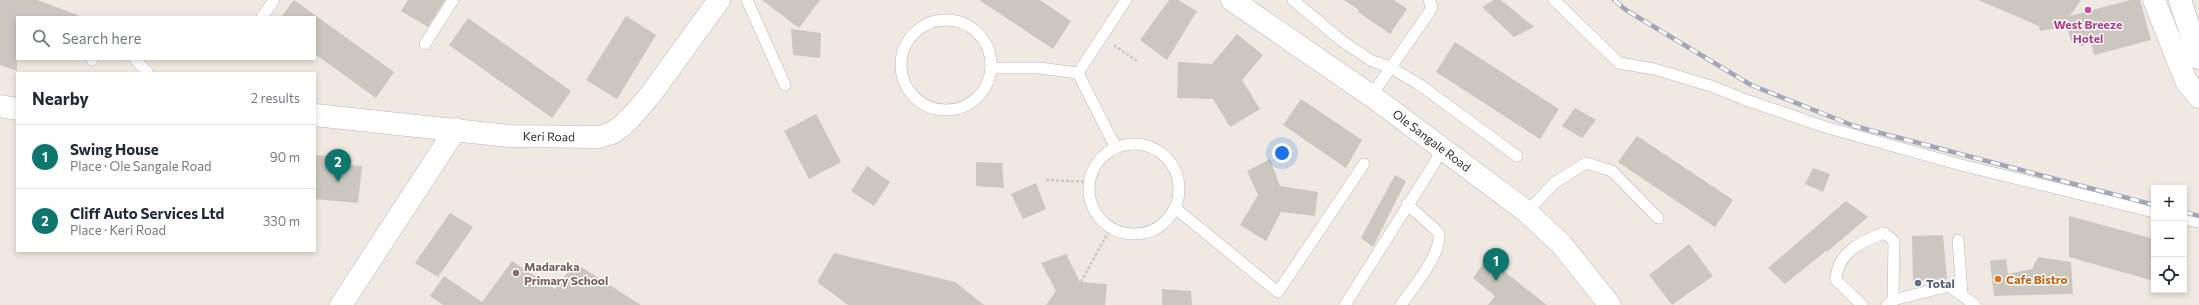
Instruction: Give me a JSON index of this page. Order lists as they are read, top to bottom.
{
  "streets": {
    "street": ["Keri Road", "Ole Sangale Road"]
  },
  "places": [
    "West Breeze Hotel",
    "Madaraka Primary School",
    "Cafe Bistro",
    "Total"
  ],
  "page": {
    "search": "Search here",
    "heading": ["Nearby", "2 results"],
    "list": [
      {
        "mark": "1",
        "name": "Swing House",
        "note": "Place · Ole Sangale Road",
        "value": "90 m"
      },
      {
        "mark": "2",
        "name": "Cliff Auto Services Ltd",
        "note": "Place · Keri Road",
        "value": "330 m"
      }
    ],
    "pins": ["2", "1"],
    "map_buttons": ["+", "−"]
  }
}
